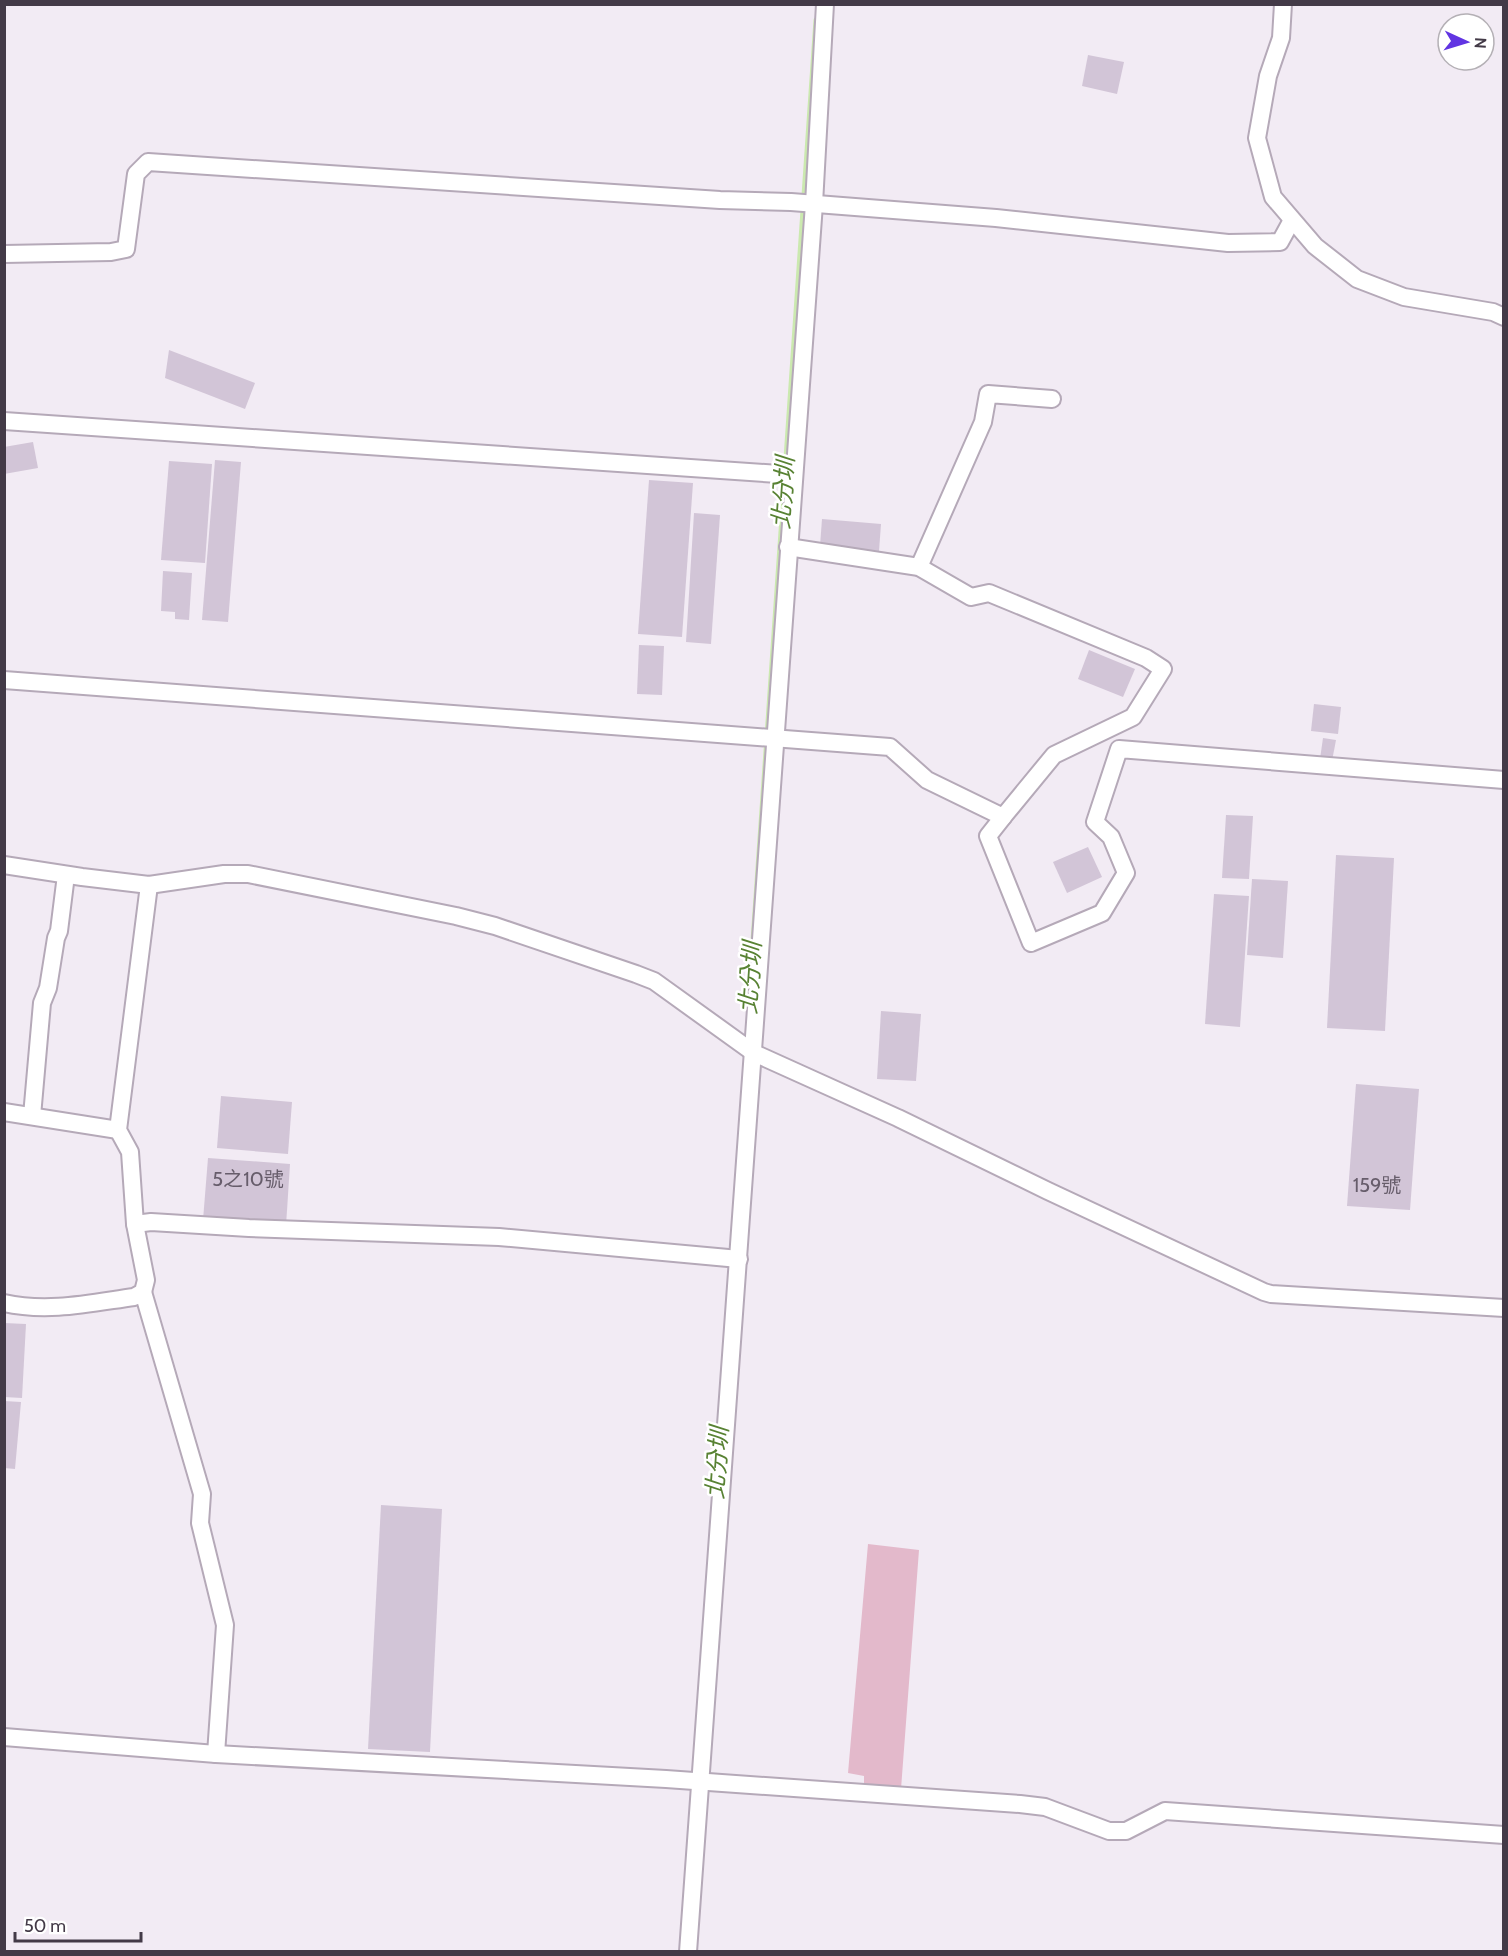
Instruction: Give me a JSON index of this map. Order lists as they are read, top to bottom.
{
  "water": ["北分圳"],
  "house_numbers": ["5之10號", "159號"],
  "scale_bar": "50 m",
  "north": "right"
}
